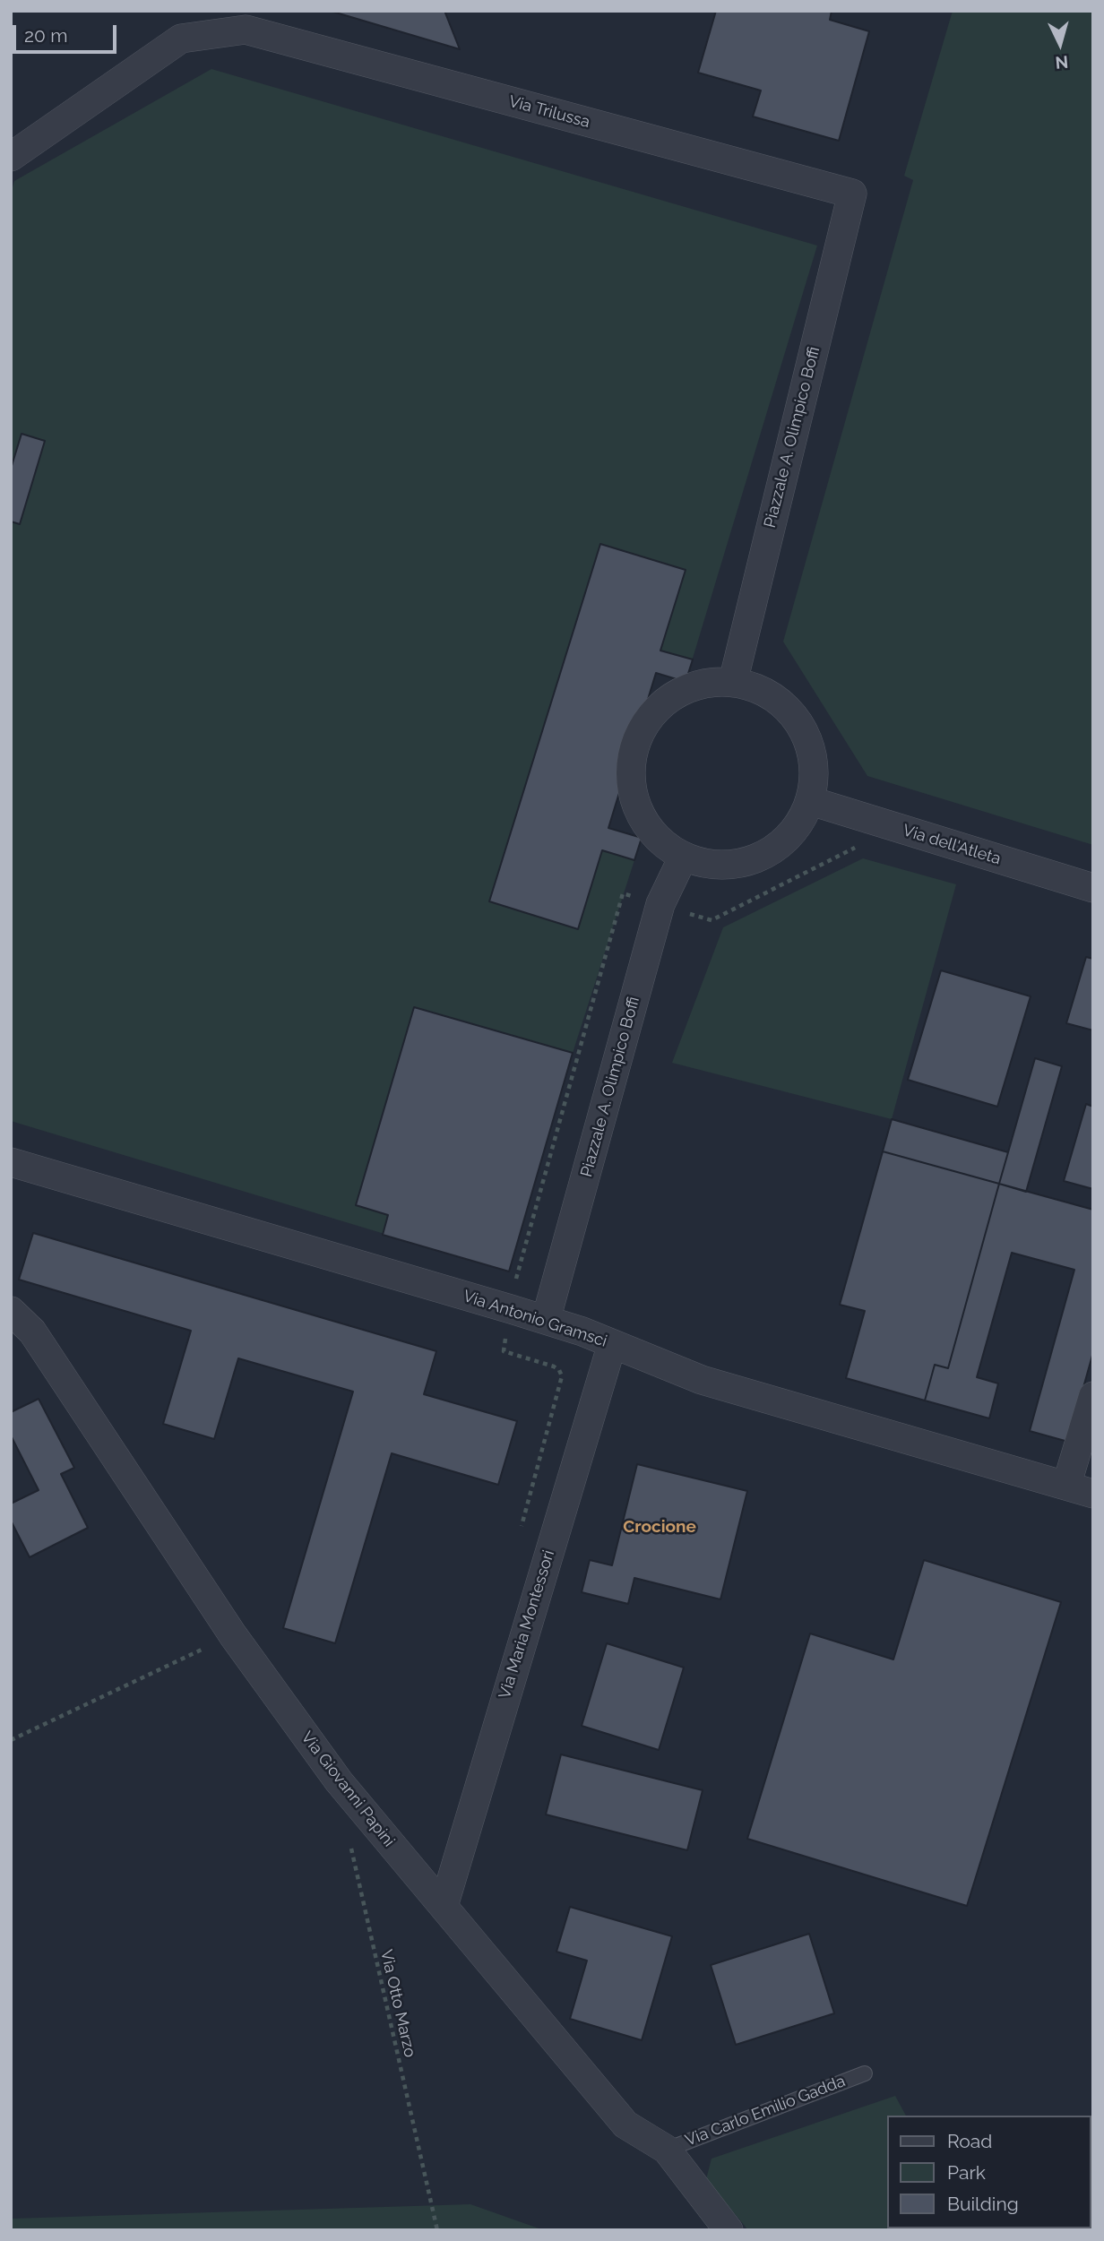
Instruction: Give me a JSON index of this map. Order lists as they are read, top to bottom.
{
  "streets": {
    "street": [
      "Via Trilussa",
      "Piazzale A. Olimpico Boffi",
      "Via dell'Atleta",
      "Via Antonio Gramsci",
      "Via Maria Montessori",
      "Via Giovanni Papini"
    ],
    "lane": ["Via Carlo Emilio Gadda"],
    "path": ["Via Otto Marzo"]
  },
  "crossings": [
    ["Via Trilussa", "Piazzale A. Olimpico Boffi"],
    ["Piazzale A. Olimpico Boffi", "Via dell'Atleta"],
    ["Piazzale A. Olimpico Boffi", "Via Antonio Gramsci"],
    ["Via Antonio Gramsci", "Via Maria Montessori"],
    ["Via Maria Montessori", "Via Giovanni Papini"],
    ["Via Giovanni Papini", "Via Carlo Emilio Gadda"]
  ],
  "districts": ["Crocione"],
  "legend": ["Road", "Park", "Building"],
  "scale_bar": "20 m",
  "north": "bottom"
}
